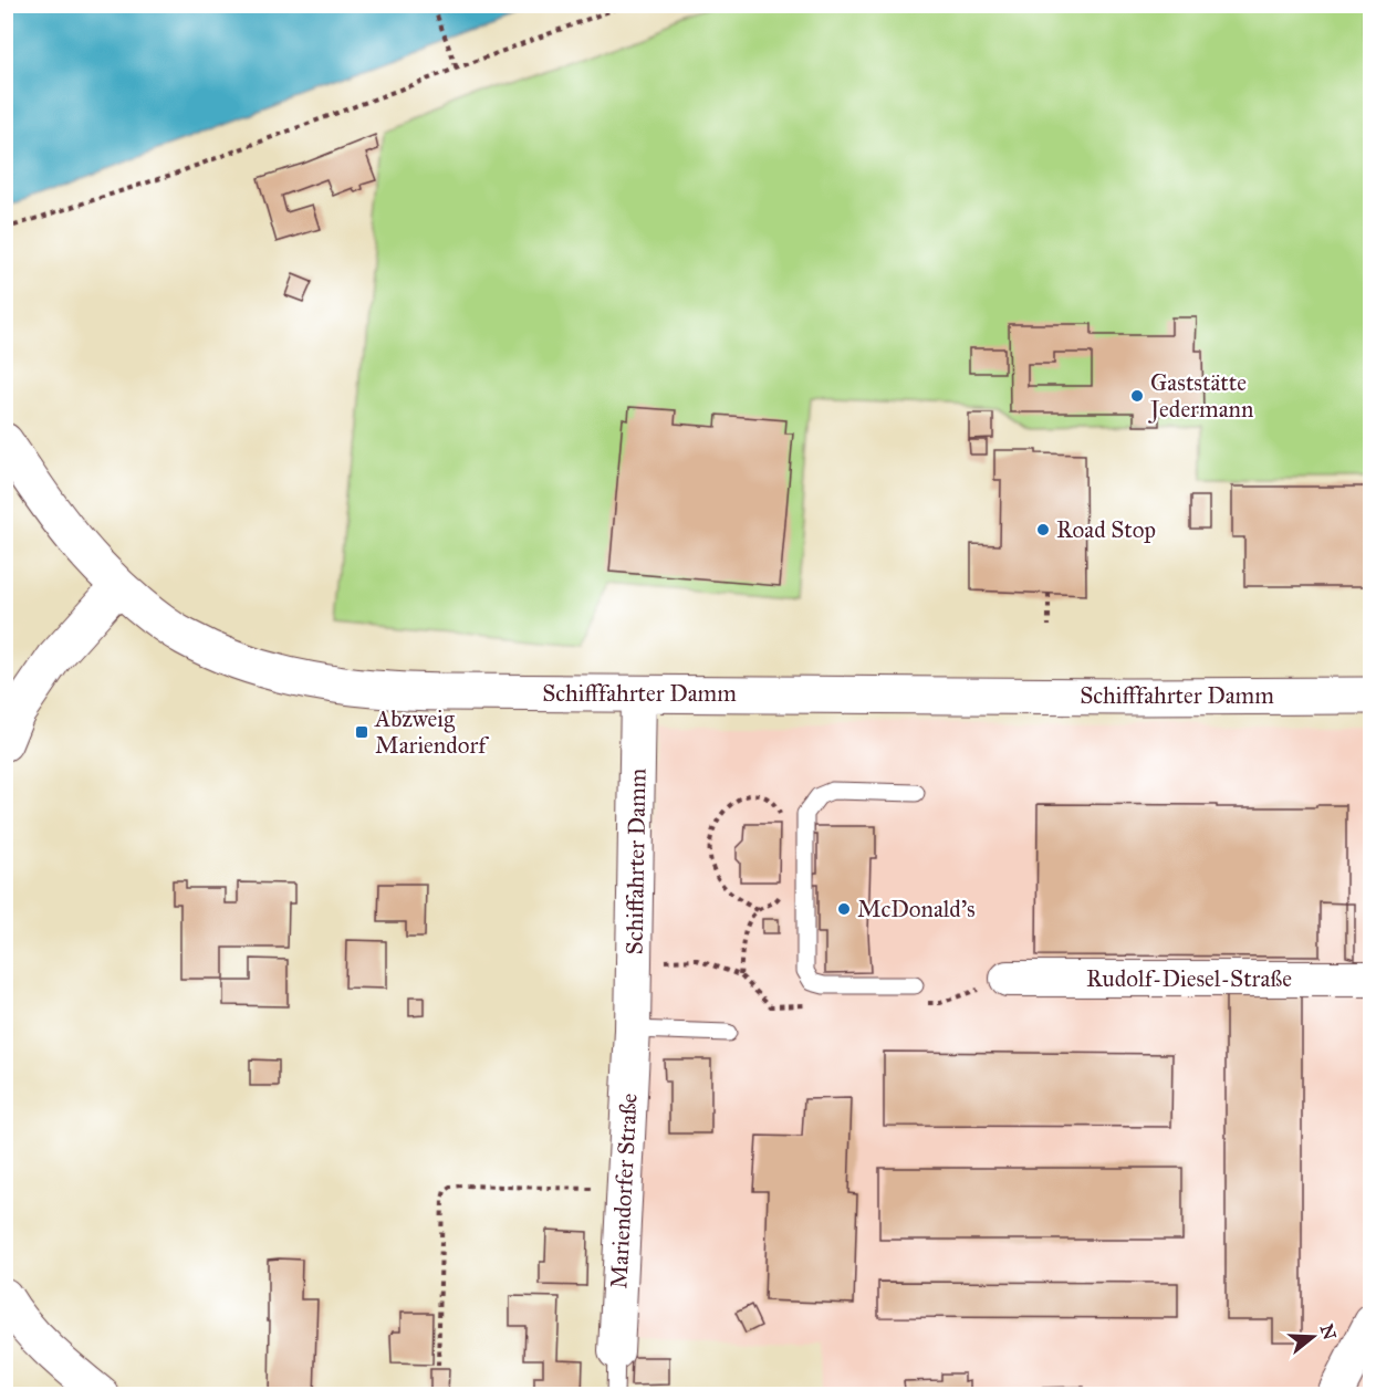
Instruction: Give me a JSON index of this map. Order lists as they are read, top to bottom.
{
  "streets": {
    "main road": ["Schifffahrter Damm"],
    "street": ["Schiffahrter Damm", "Rudolf-Diesel-Straße", "Mariendorfer Straße"]
  },
  "crossings": [
    ["Schifffahrter Damm", "Schiffahrter Damm"],
    ["Schiffahrter Damm", "Mariendorfer Straße"]
  ],
  "places": {
    "other": ["Gaststätte Jedermann", "Road Stop", "McDonald's"],
    "transit": ["Abzweig Mariendorf"]
  },
  "north": "right"
}
